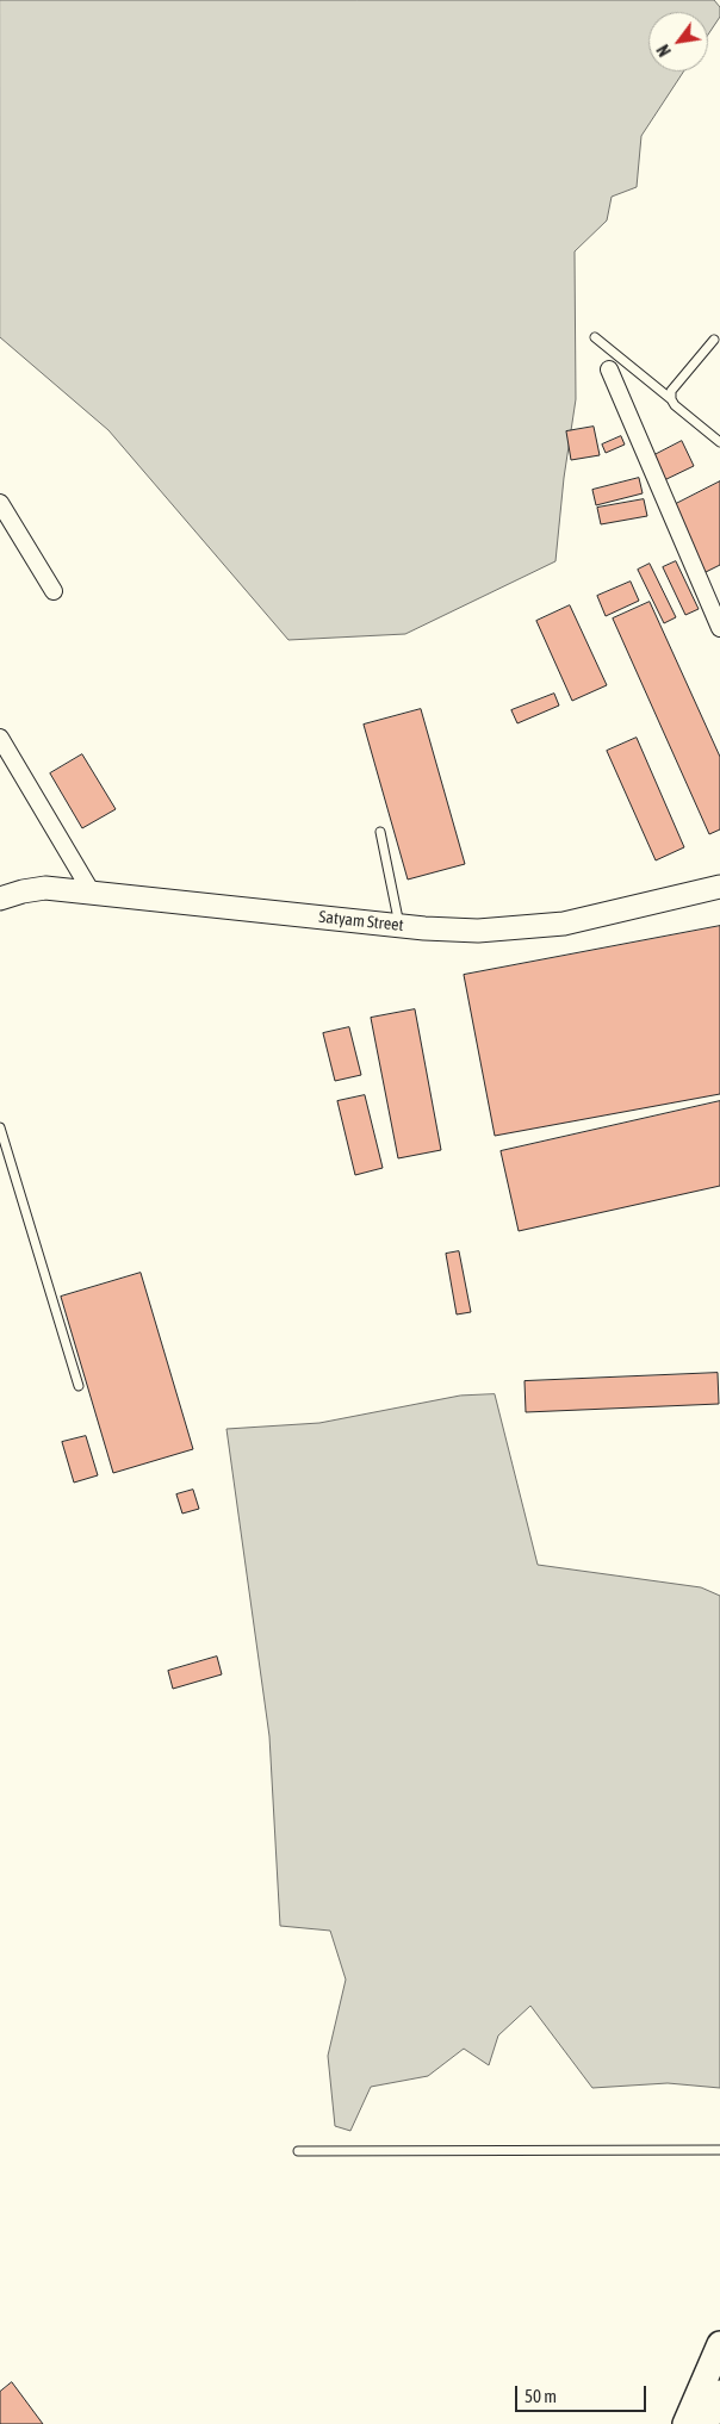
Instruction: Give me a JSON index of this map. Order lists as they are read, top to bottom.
{
  "streets": {
    "street": ["Satyam Street"]
  },
  "scale_bar": "50 m",
  "north": "bottom left"
}
